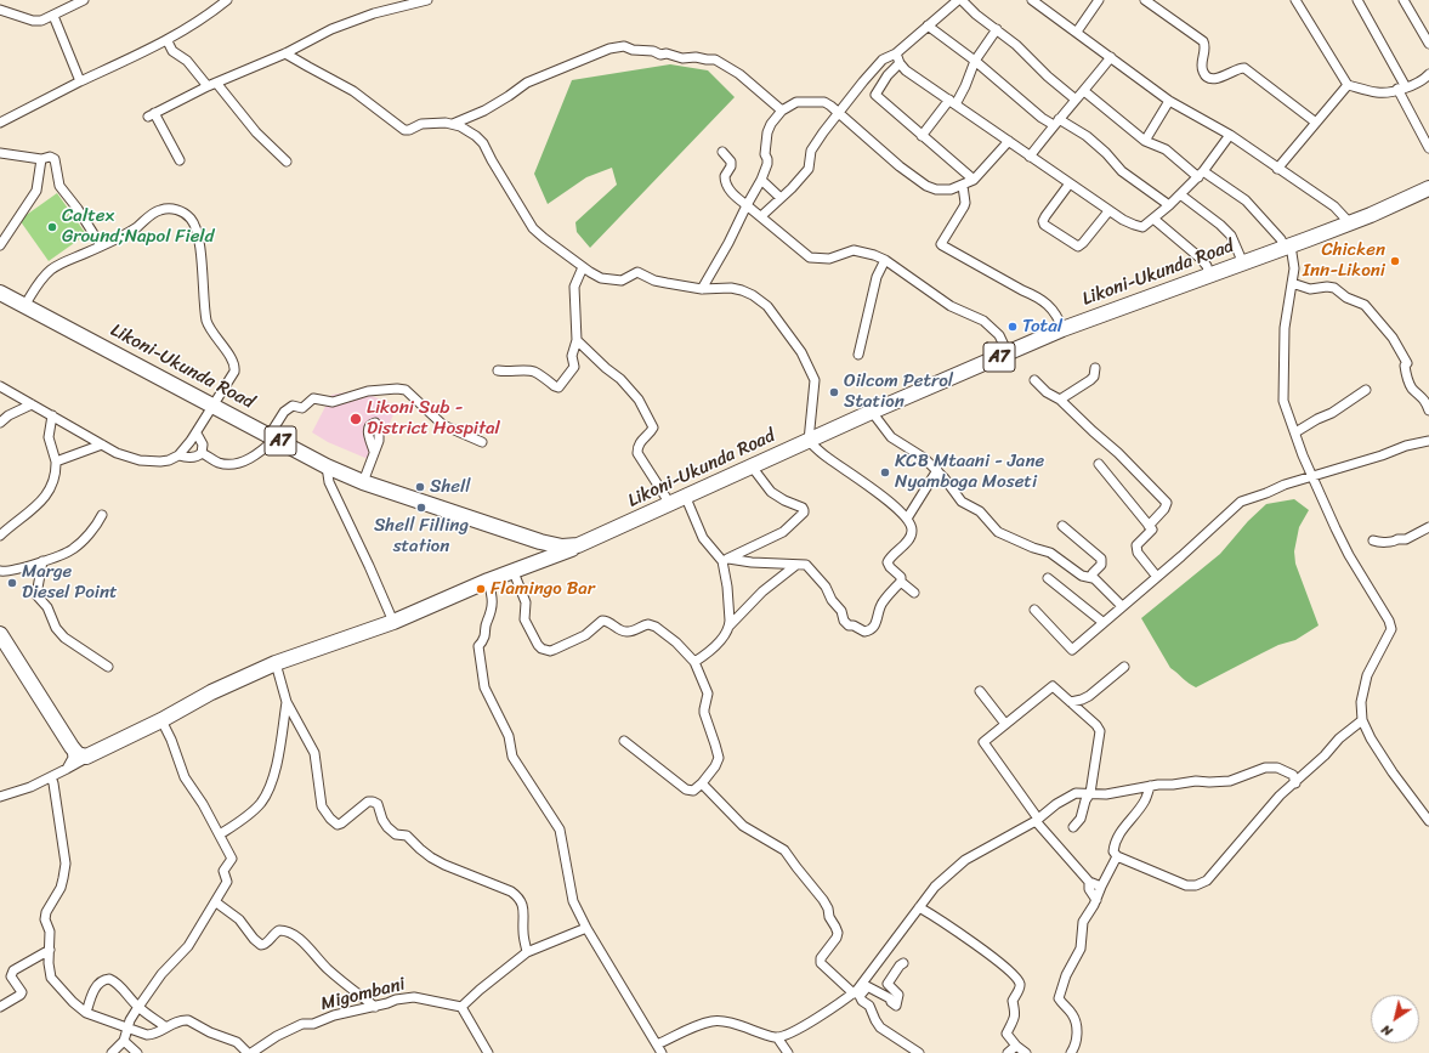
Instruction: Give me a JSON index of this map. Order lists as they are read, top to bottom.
{
  "streets": {
    "highway": ["Likoni-Ukunda Road", "A7"],
    "street": ["Migombani"]
  },
  "crossings": [
    ["Likoni-Ukunda Road", "A7"]
  ],
  "places": [
    "Caltex Ground;Napol Field",
    "Chicken Inn-Likoni",
    "Total",
    "Oilcom Petrol Station",
    "Likoni Sub - District Hospital",
    "KCB Mtaani - Jane Nyamboga Moseti",
    "Shell",
    "Shell Filling station",
    "Marge Diesel Point",
    "Flamingo Bar"
  ],
  "north": "bottom left"
}
